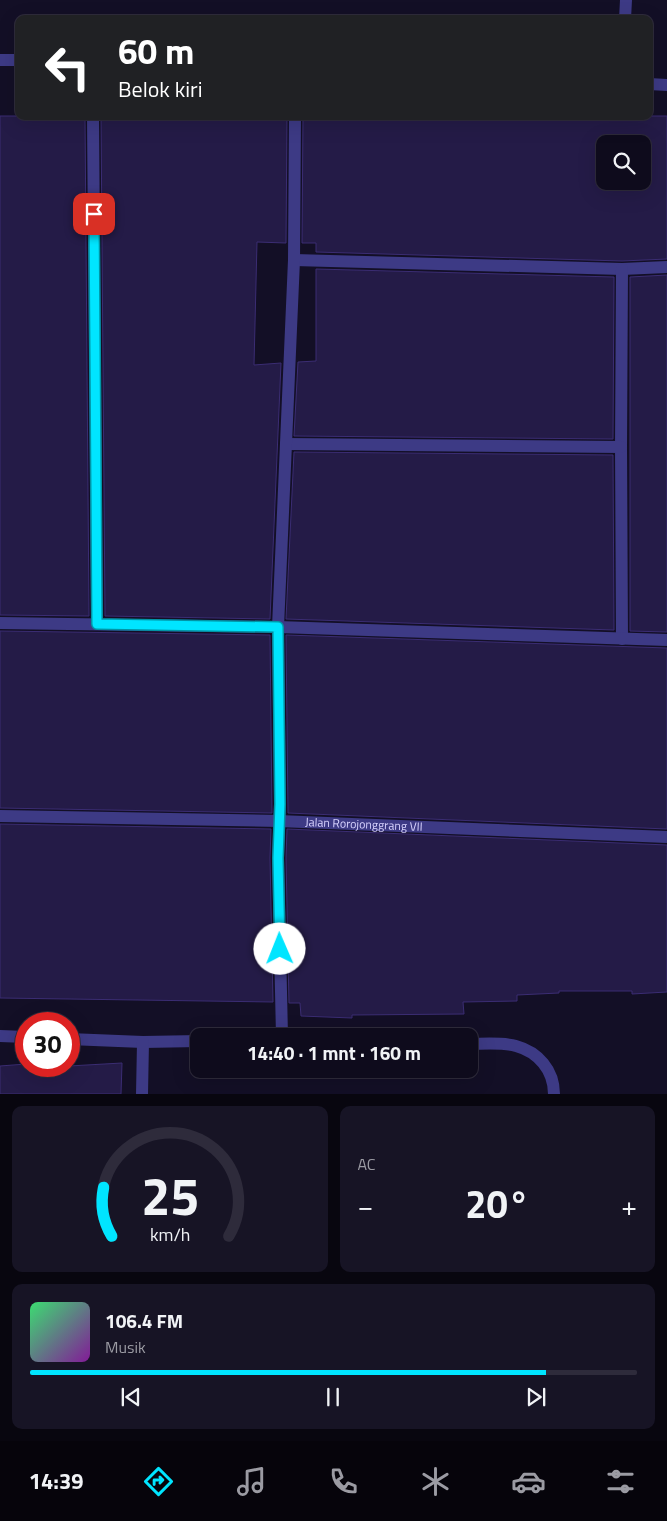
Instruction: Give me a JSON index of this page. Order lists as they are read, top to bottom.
{
  "streets": {
    "street": ["Jalan Rorojonggrang VII"]
  },
  "page": {
    "turn": ["60 m", "Belok kiri"],
    "limit": "30",
    "trip": "14:40 · 1 mnt · 160 m",
    "tile": "AC",
    "heat": ["−", "20°", "+"],
    "song": ["106.4 FM", "Musik"],
    "tabs": "14:39",
    "gauge": ["25", "km/h"]
  }
}
